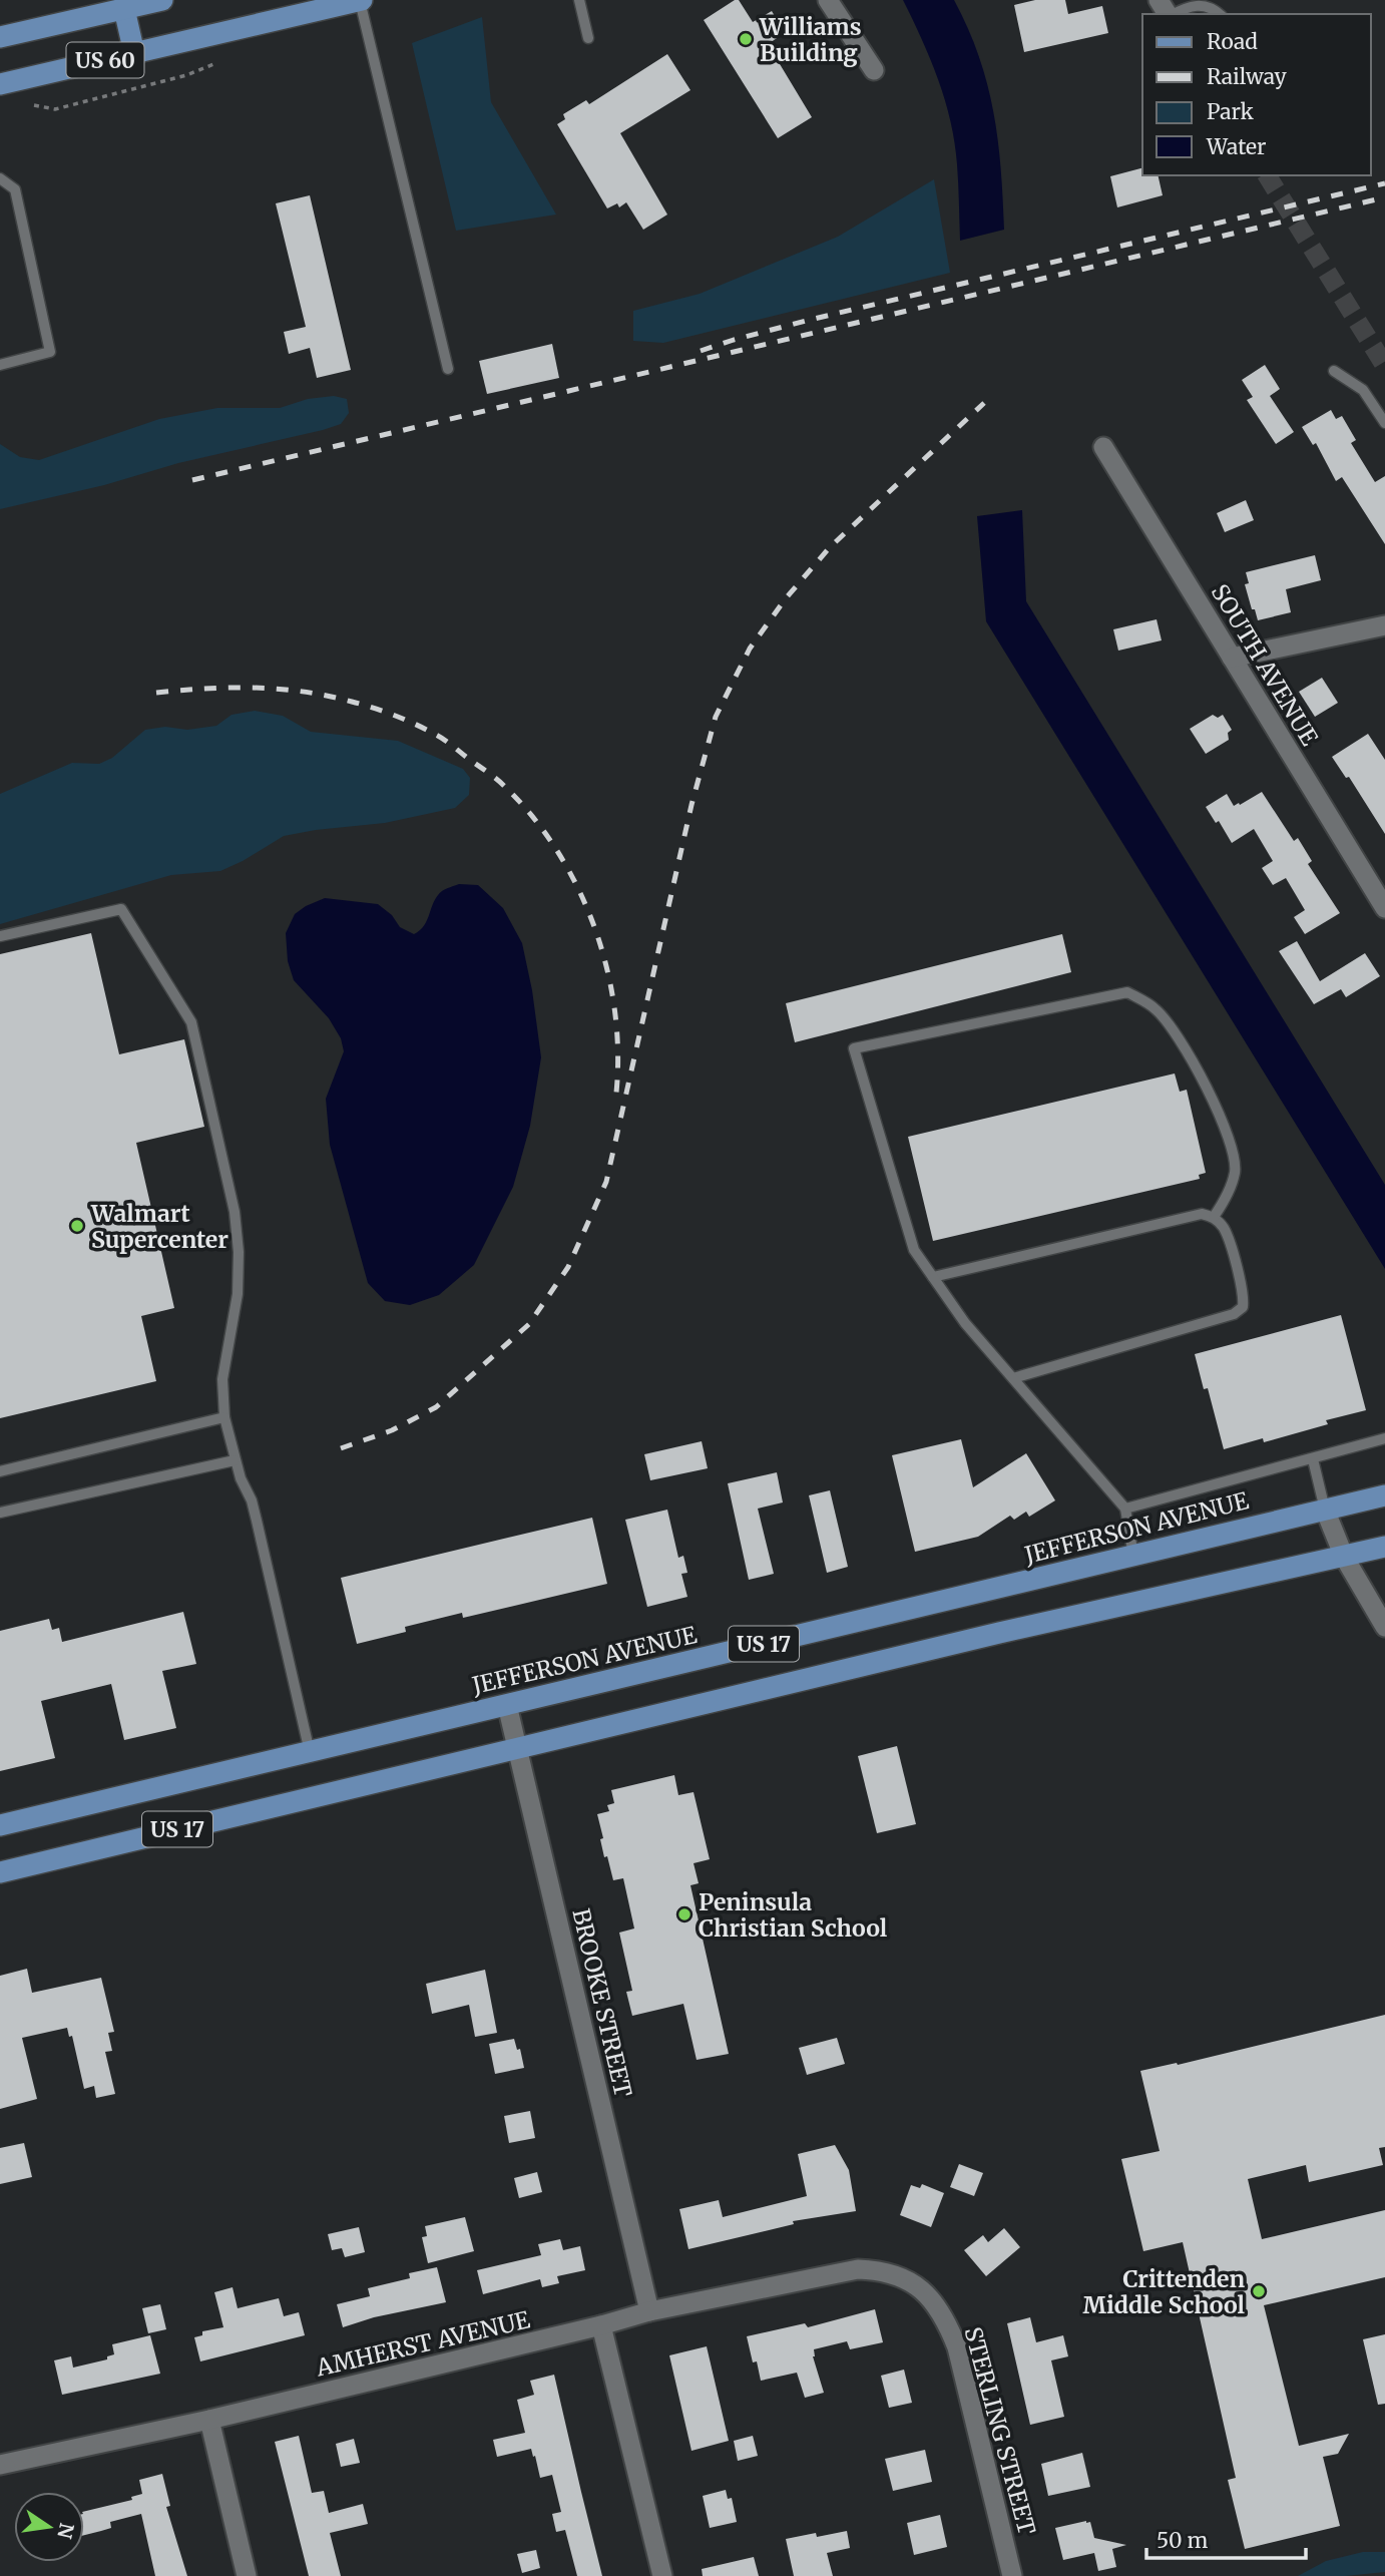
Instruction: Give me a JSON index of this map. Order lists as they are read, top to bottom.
{
  "streets": {
    "main road": ["US 60", "JEFFERSON AVENUE", "US 17"],
    "street": [
      "SOUTH AVENUE",
      "BROOKE STREET",
      "AMHERST AVENUE",
      "STERLING STREET"
    ]
  },
  "crossings": [
    ["JEFFERSON AVENUE", "BROOKE STREET"],
    ["US 17", "BROOKE STREET"],
    ["BROOKE STREET", "AMHERST AVENUE"],
    ["AMHERST AVENUE", "STERLING STREET"]
  ],
  "places": [
    "Williams Building",
    "Walmart Supercenter",
    "Peninsula Christian School",
    "Crittenden Middle School"
  ],
  "legend": [
    "Road",
    "Railway",
    "Park",
    "Water"
  ],
  "scale_bar": "50 m",
  "north": "right"
}
